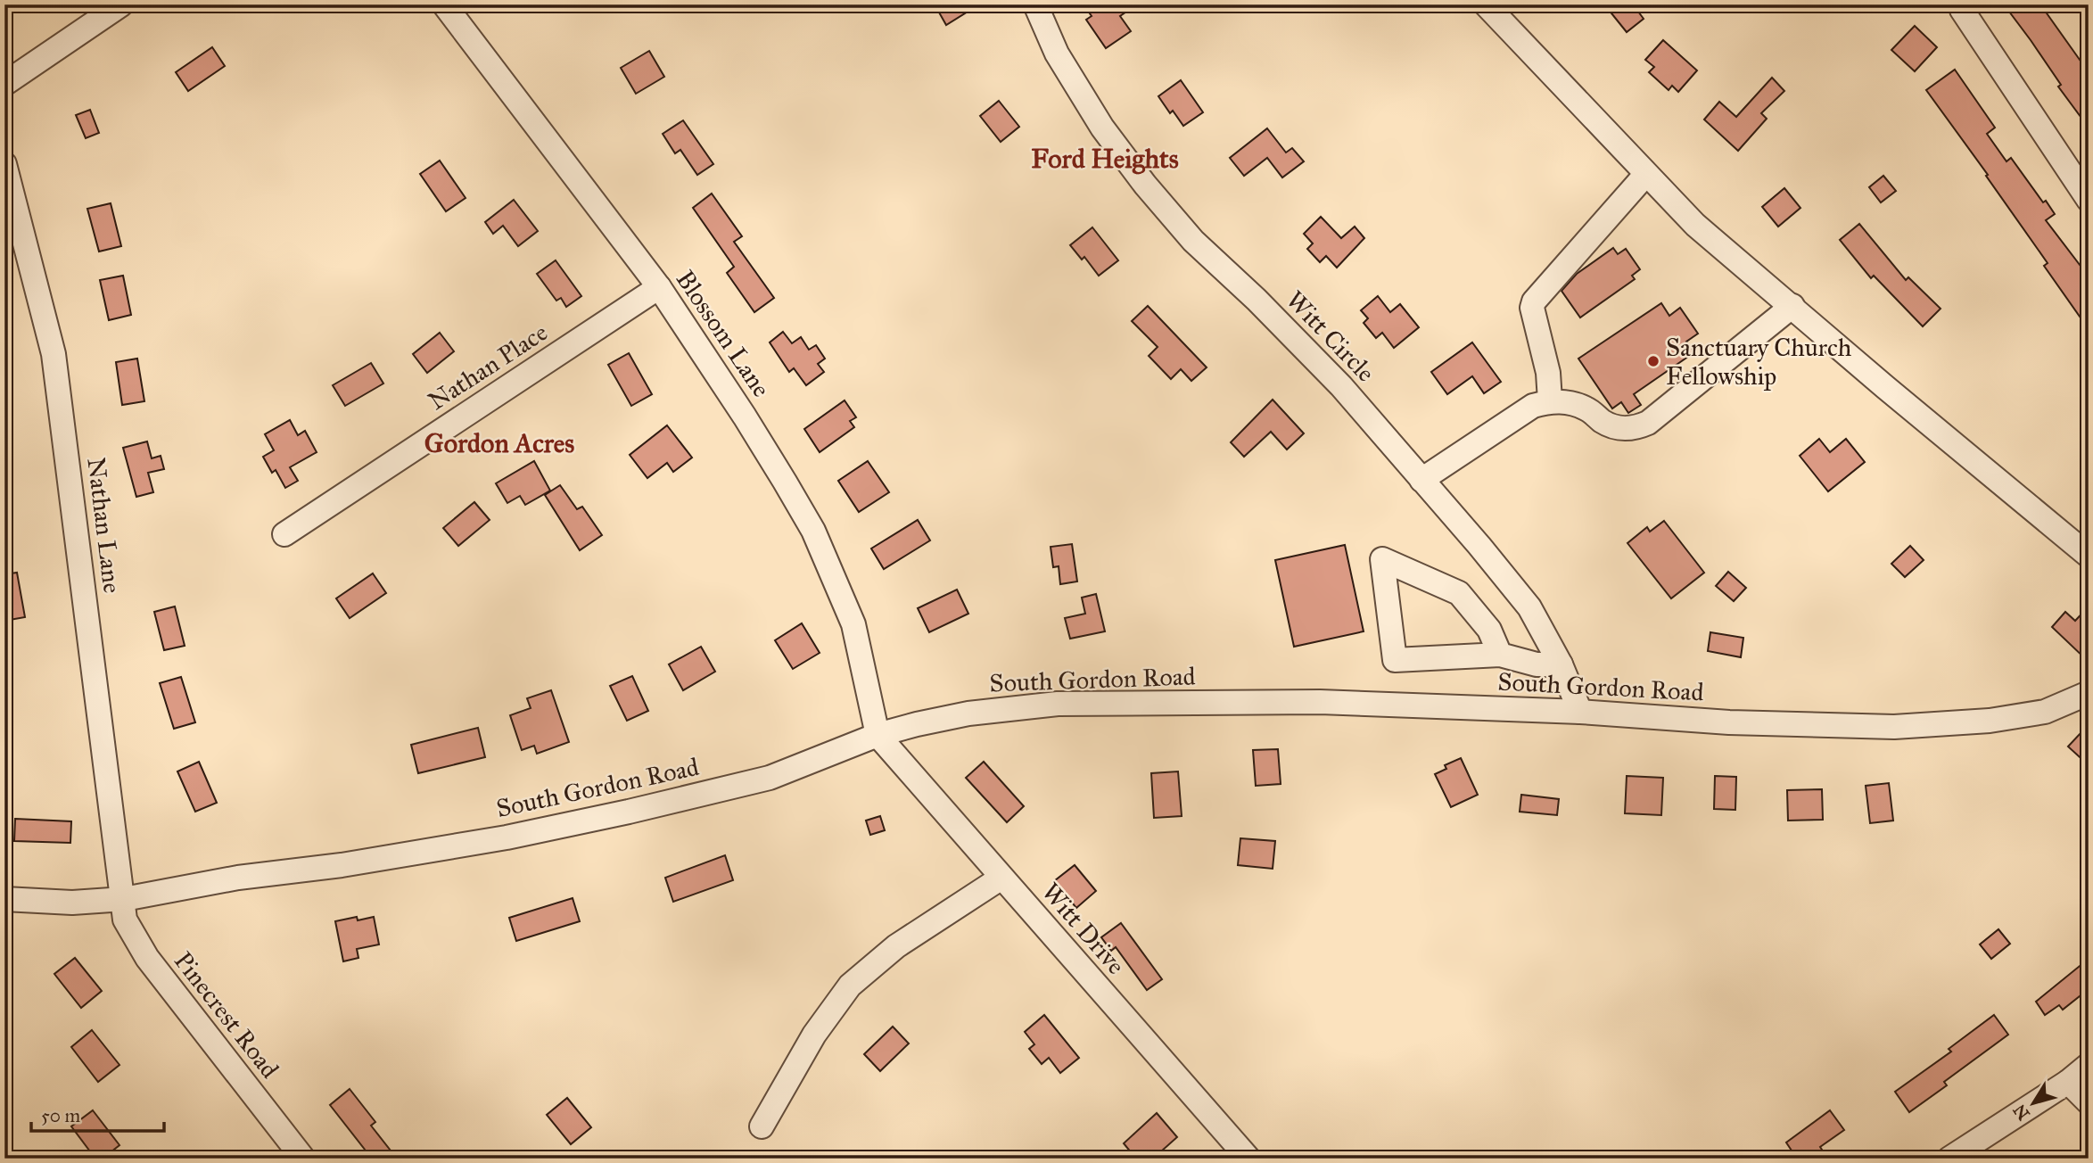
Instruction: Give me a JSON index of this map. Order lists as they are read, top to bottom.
{
  "streets": {
    "street": [
      "Blossom Lane",
      "Witt Circle",
      "Nathan Place",
      "Nathan Lane",
      "South Gordon Road",
      "Witt Drive",
      "Pinecrest Road"
    ]
  },
  "crossings": [
    ["Blossom Lane", "Nathan Place"],
    ["Blossom Lane", "South Gordon Road"],
    ["Blossom Lane", "Witt Drive"],
    ["Witt Circle", "South Gordon Road"],
    ["Nathan Lane", "South Gordon Road"],
    ["Nathan Lane", "Pinecrest Road"],
    ["South Gordon Road", "Witt Drive"],
    ["South Gordon Road", "Pinecrest Road"]
  ],
  "districts": ["Ford Heights", "Gordon Acres"],
  "places": ["Sanctuary Church Fellowship"],
  "scale_bar": "50 m",
  "north": "bottom left"
}
